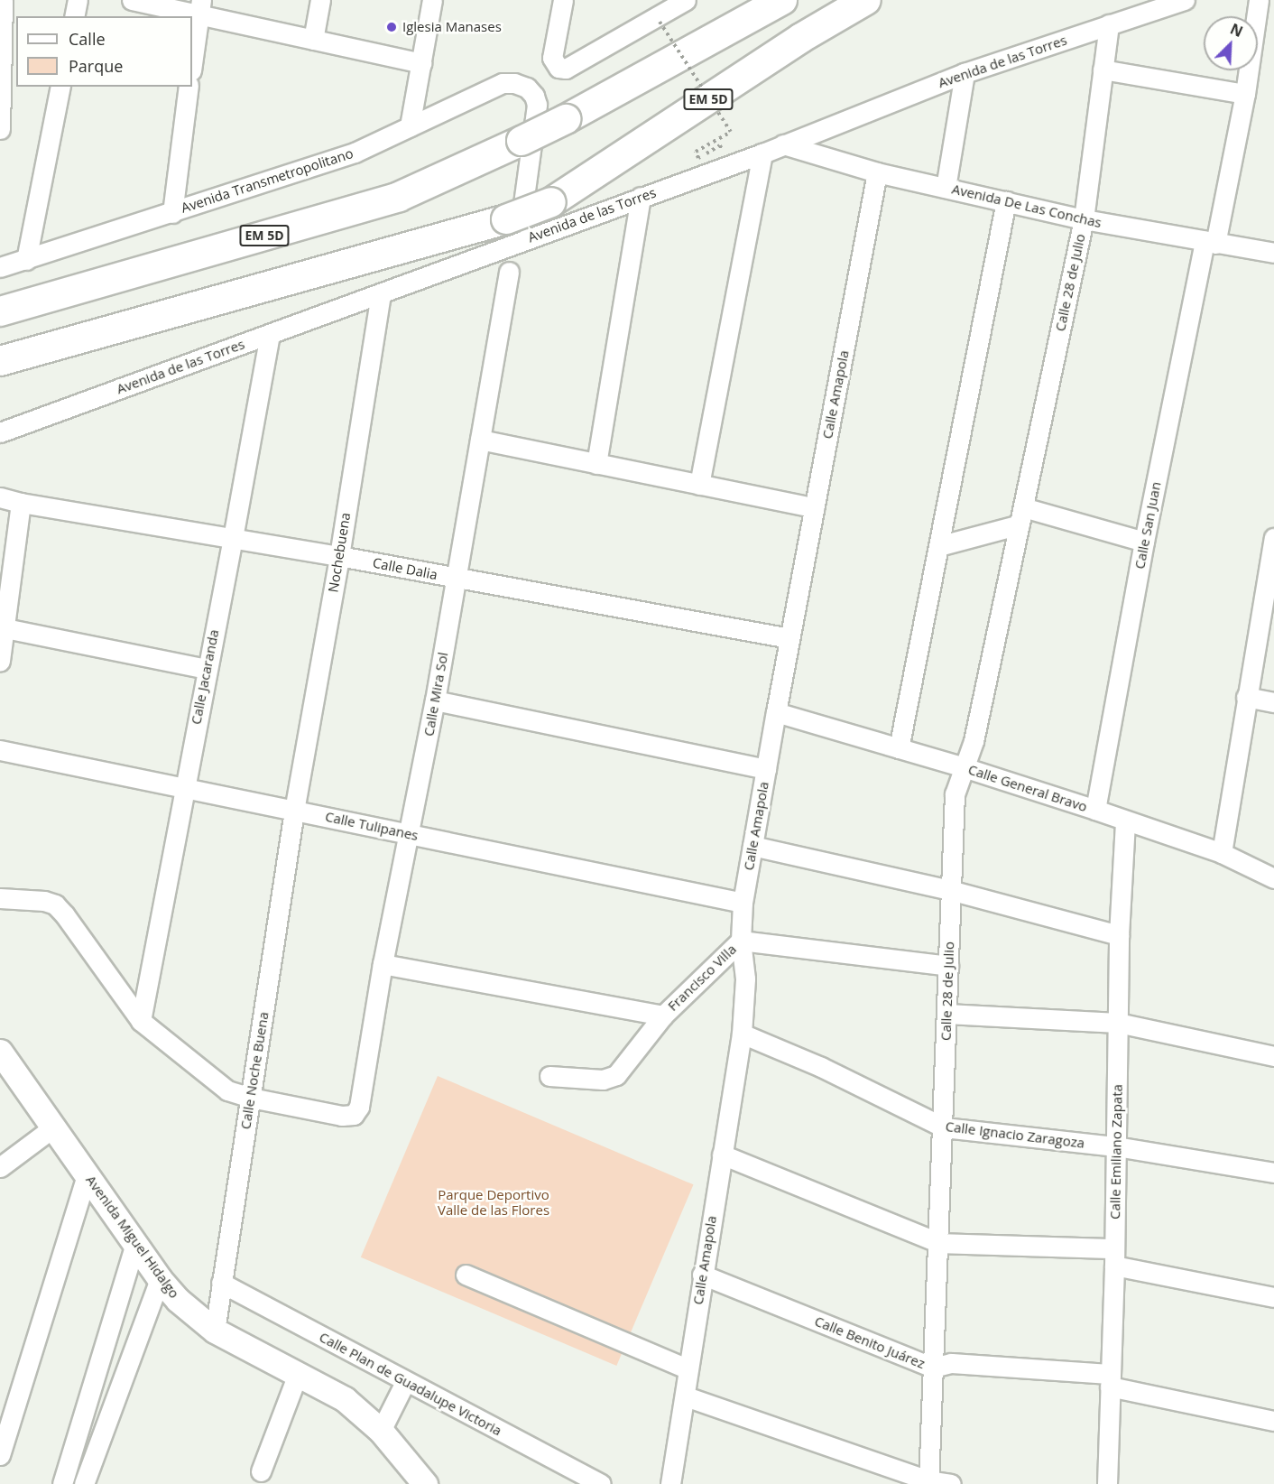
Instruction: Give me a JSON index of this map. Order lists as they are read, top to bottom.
{
  "streets": {
    "highway": ["EM 5D"],
    "main road": ["Avenida Miguel Hidalgo"],
    "street": [
      "Avenida de las Torres",
      "Avenida Transmetropolitano",
      "Avenida De Las Conchas",
      "Calle 28 de Julio",
      "Calle Amapola",
      "Calle San Juan",
      "Nochebuena",
      "Calle Dalia",
      "Calle Jacaranda",
      "Calle Mira Sol",
      "Calle General Bravo",
      "Calle Tulipanes",
      "Francisco Villa",
      "Calle Noche Buena",
      "Calle Ignacio Zaragoza",
      "Calle Emiliano Zapata",
      "Calle Benito Juárez",
      "Calle Plan de Guadalupe Victoria"
    ]
  },
  "crossings": [
    ["Avenida de las Torres", "EM 5D"],
    ["Avenida de las Torres", "Avenida Transmetropolitano"],
    ["Avenida de las Torres", "Avenida De Las Conchas"],
    ["Avenida de las Torres", "Calle 28 de Julio"],
    ["Avenida de las Torres", "Nochebuena"],
    ["Avenida de las Torres", "Calle Jacaranda"],
    ["EM 5D", "Avenida Transmetropolitano"],
    ["Avenida De Las Conchas", "Calle 28 de Julio"],
    ["Avenida De Las Conchas", "Calle Amapola"],
    ["Avenida De Las Conchas", "Calle San Juan"],
    ["Calle 28 de Julio", "Calle General Bravo"],
    ["Calle 28 de Julio", "Francisco Villa"],
    ["Calle 28 de Julio", "Calle Ignacio Zaragoza"],
    ["Calle 28 de Julio", "Calle Benito Juárez"],
    ["Calle Amapola", "Calle Dalia"],
    ["Calle Amapola", "Calle General Bravo"],
    ["Calle Amapola", "Calle Tulipanes"],
    ["Calle Amapola", "Francisco Villa"],
    ["Calle Amapola", "Calle Ignacio Zaragoza"],
    ["Calle Amapola", "Calle Benito Juárez"],
    ["Calle San Juan", "Calle General Bravo"],
    ["Nochebuena", "Calle Dalia"],
    ["Nochebuena", "Calle Tulipanes"],
    ["Nochebuena", "Calle Noche Buena"],
    ["Calle Dalia", "Calle Jacaranda"],
    ["Calle Dalia", "Calle Mira Sol"],
    ["Calle Jacaranda", "Calle Tulipanes"],
    ["Calle Mira Sol", "Calle Tulipanes"],
    ["Calle Mira Sol", "Calle Noche Buena"],
    ["Calle General Bravo", "Calle Emiliano Zapata"],
    ["Calle Tulipanes", "Calle Noche Buena"],
    ["Calle Noche Buena", "Avenida Miguel Hidalgo"],
    ["Calle Noche Buena", "Calle Plan de Guadalupe Victoria"],
    ["Calle Ignacio Zaragoza", "Calle Emiliano Zapata"],
    ["Calle Emiliano Zapata", "Calle Benito Juárez"]
  ],
  "parks": ["Parque Deportivo Valle de las Flores"],
  "places": ["Iglesia Manases"],
  "legend": ["Calle", "Parque"],
  "north": "top right"
}
